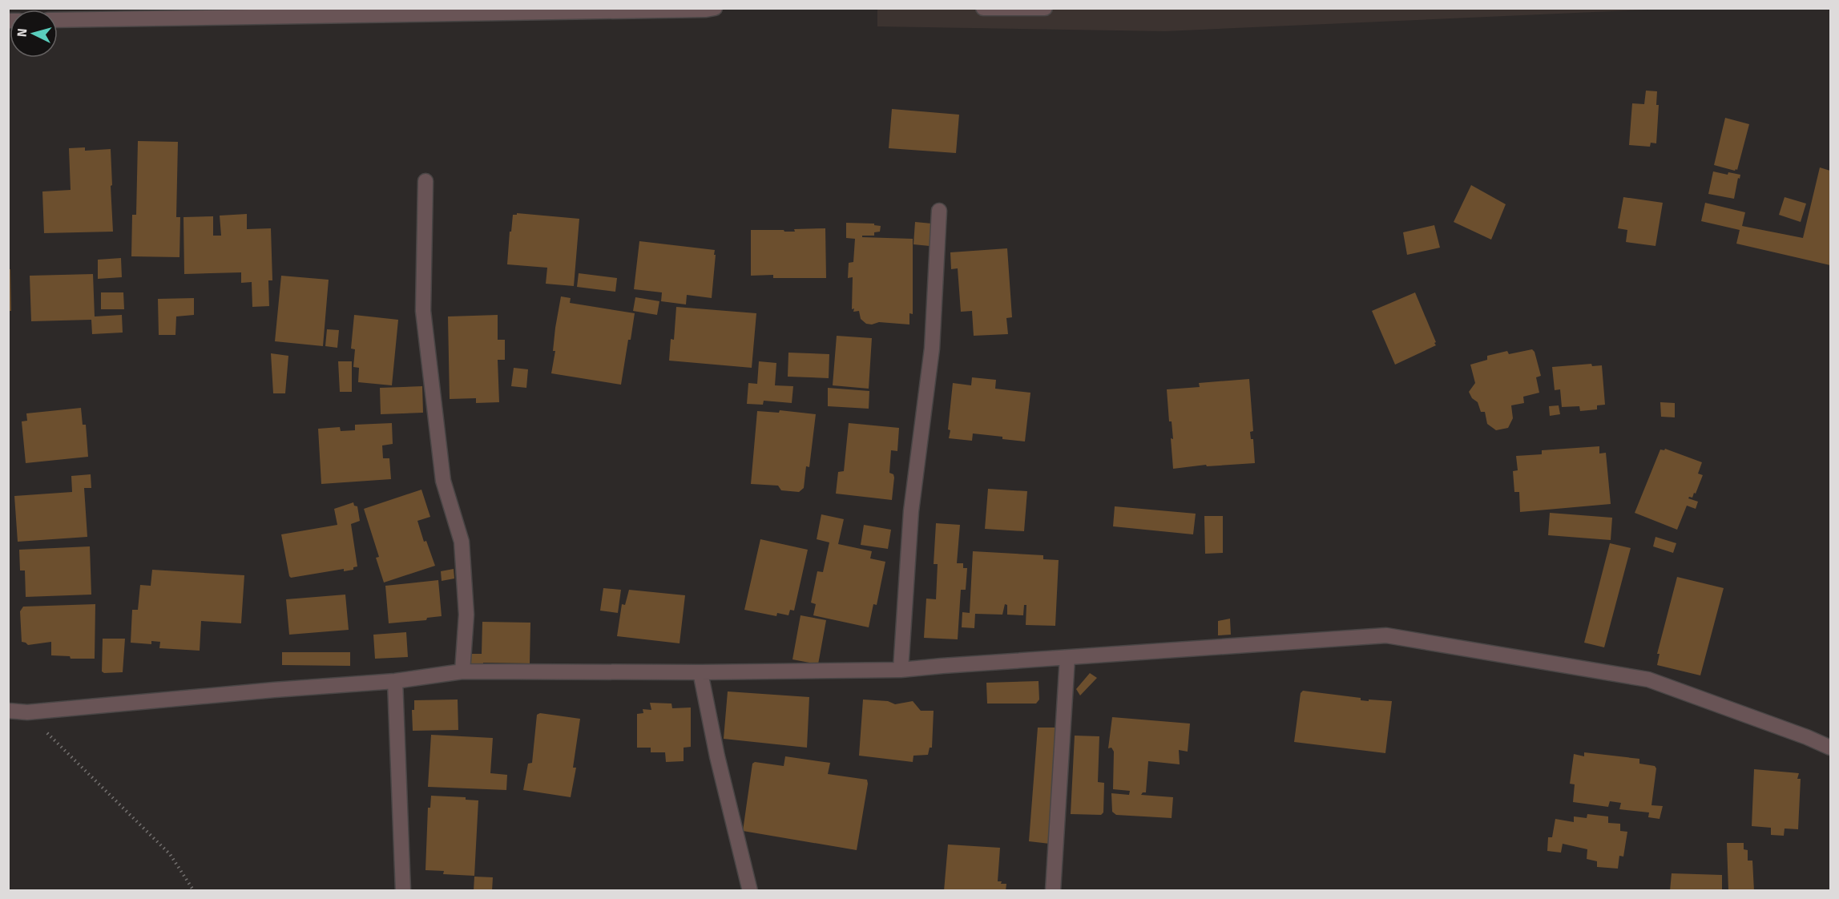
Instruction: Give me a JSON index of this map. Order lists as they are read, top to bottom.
{
  "north": "left"
}
